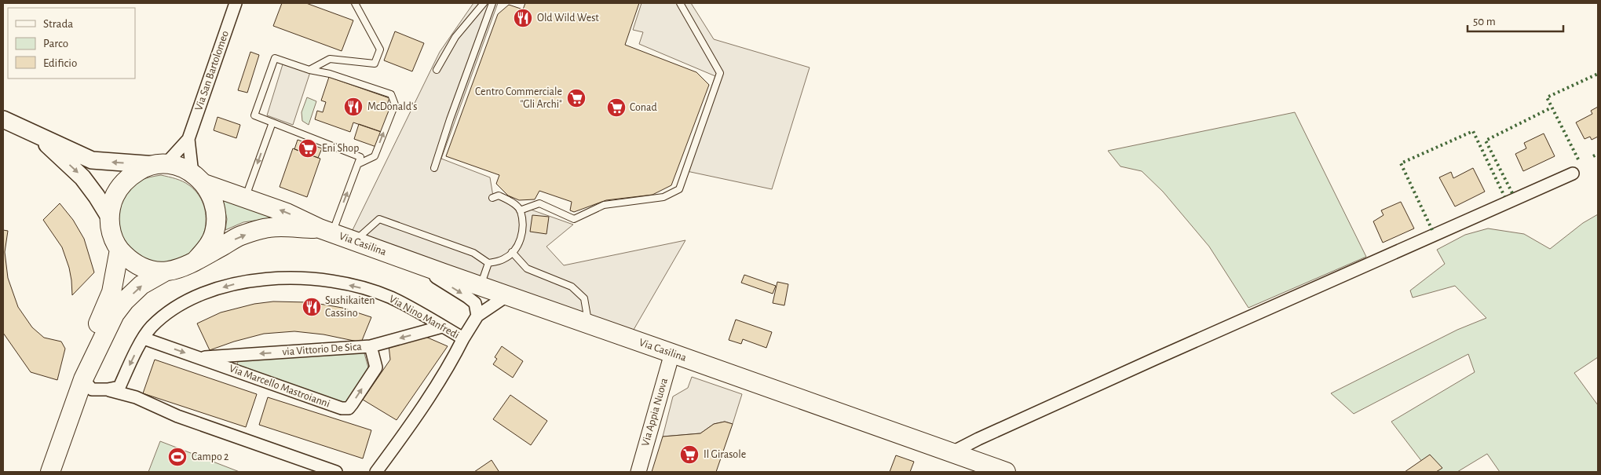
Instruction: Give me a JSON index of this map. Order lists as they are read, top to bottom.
{
  "streets": {
    "main road": ["Via Casilina"],
    "street": [
      "Via San Bartolomeo",
      "Via Nino Manfredi",
      "via Vittorio De Sica",
      "Via Marcello Mastroianni",
      "Via Appia Nuova"
    ]
  },
  "crossings": [
    ["Via Casilina", "Via Appia Nuova"],
    ["Via Nino Manfredi", "via Vittorio De Sica"],
    ["Via Nino Manfredi", "Via Marcello Mastroianni"],
    ["via Vittorio De Sica", "Via Marcello Mastroianni"]
  ],
  "one_way": ["Via Nino Manfredi", "via Vittorio De Sica"],
  "places": {
    "restaurant": ["Old Wild West", "McDonald's", "Sushikaiten Cassino"],
    "supermarket": [
      "Centro Commerciale \"Gli Archi\"",
      "Conad",
      "Eni Shop",
      "Il Girasole"
    ],
    "sports": ["Campo 2"]
  },
  "legend": ["Strada", "Parco", "Edificio"],
  "scale_bar": "50 m"
}
